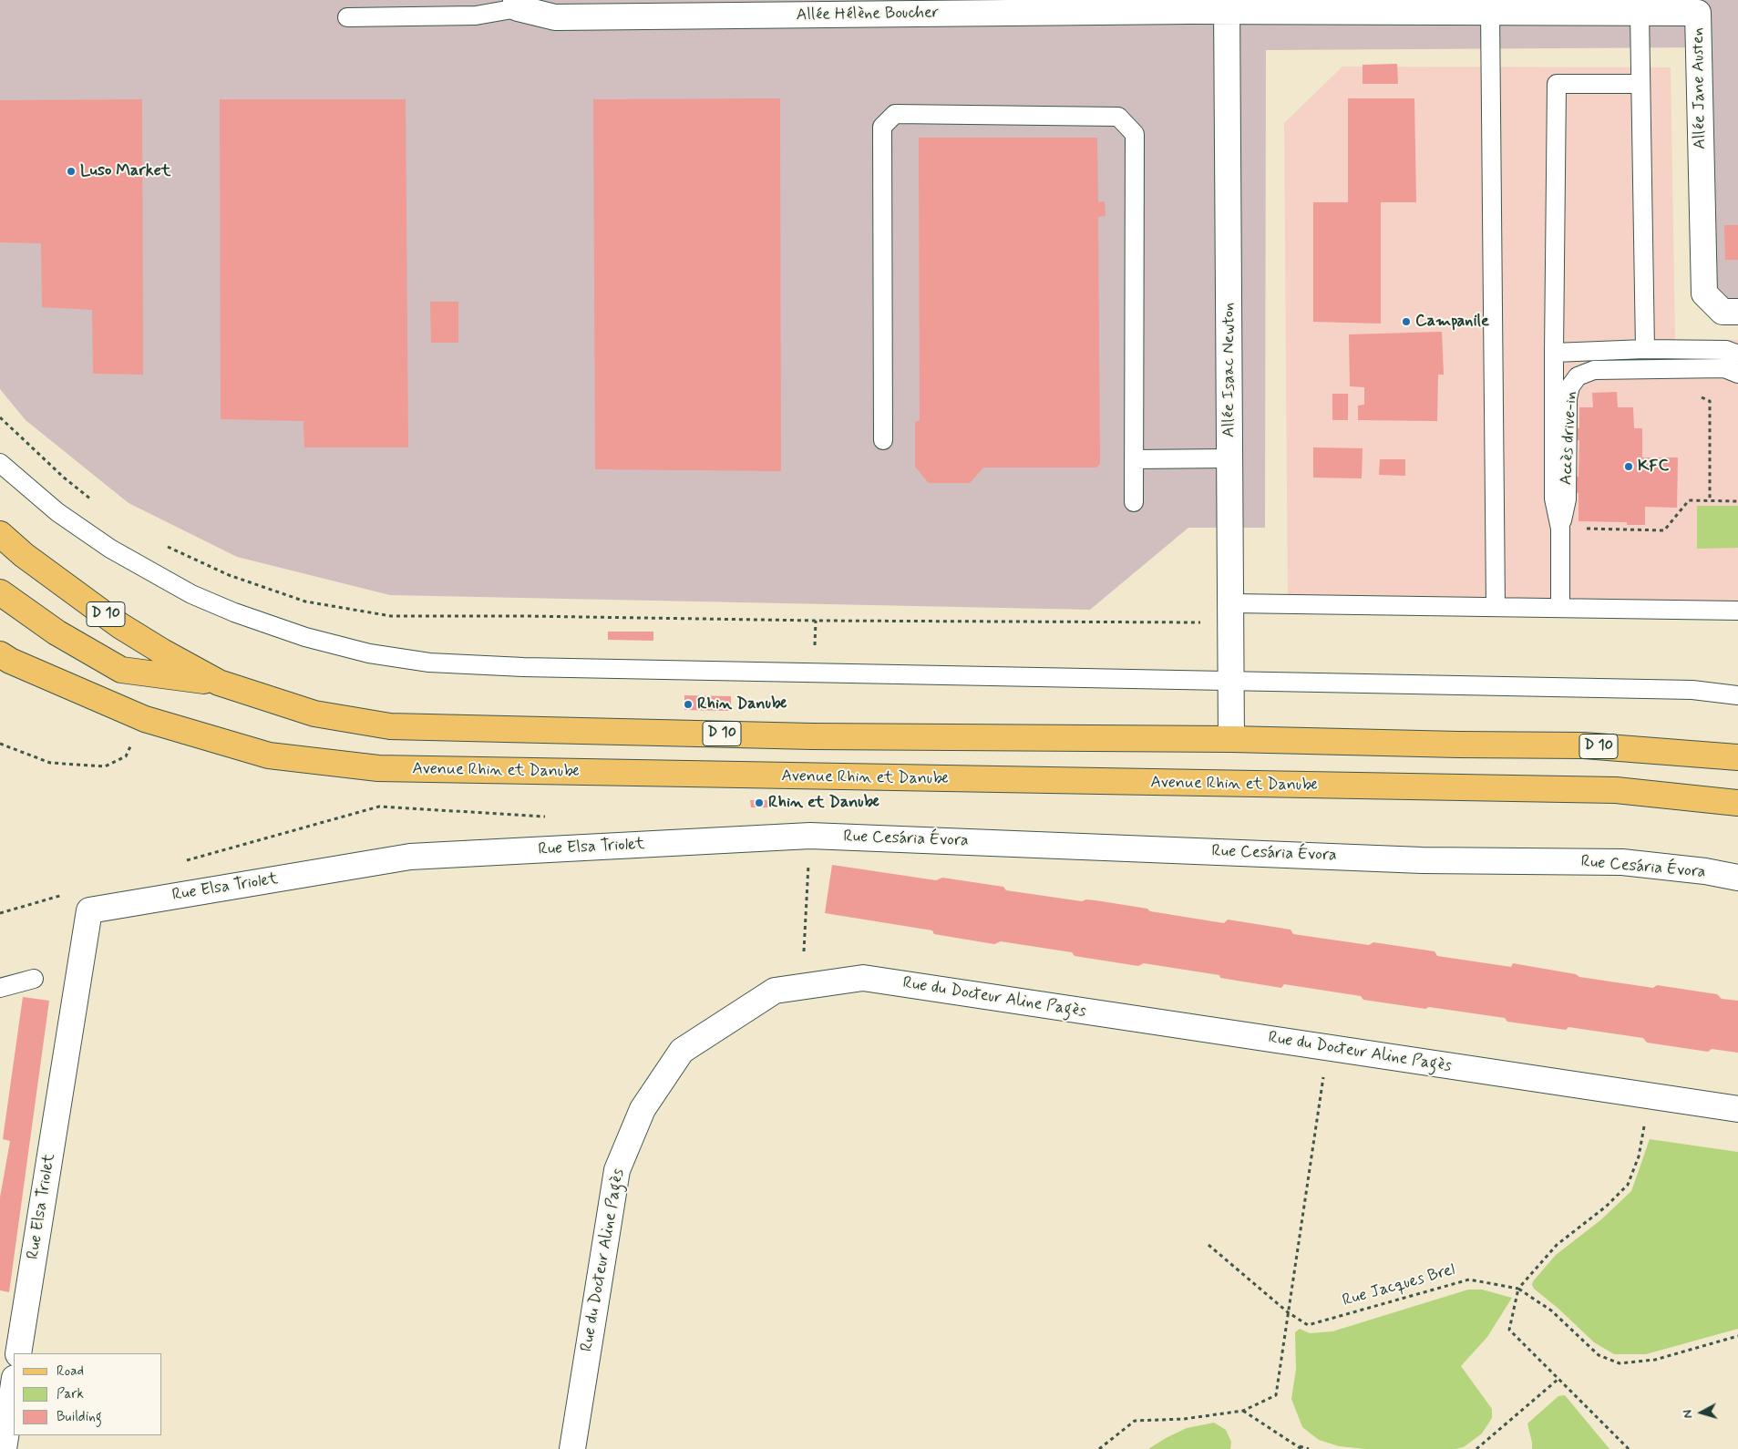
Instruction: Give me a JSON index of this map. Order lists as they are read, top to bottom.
{
  "streets": {
    "main road": ["D 10", "Avenue Rhin et Danube"],
    "street": [
      "Allée Hélène Boucher",
      "Allée Jane Austen",
      "Allée Isaac Newton",
      "Rue Cesária Évora",
      "Rue Elsa Triolet",
      "Rue du Docteur Aline Pagès"
    ],
    "lane": ["Accès drive-in"],
    "path": ["Rue Jacques Brel"]
  },
  "crossings": [
    ["Allée Hélène Boucher", "Allée Jane Austen"],
    ["Allée Hélène Boucher", "Allée Isaac Newton"],
    ["Allée Jane Austen", "Allée Isaac Newton"],
    ["Allée Isaac Newton", "D 10"],
    ["Rue Cesária Évora", "Rue Elsa Triolet"]
  ],
  "places": [
    "Luso Market",
    "Campanile",
    "KFC",
    "Rhin Danube",
    "Rhin et Danube"
  ],
  "legend": ["Road", "Park", "Building"],
  "north": "left"
}
